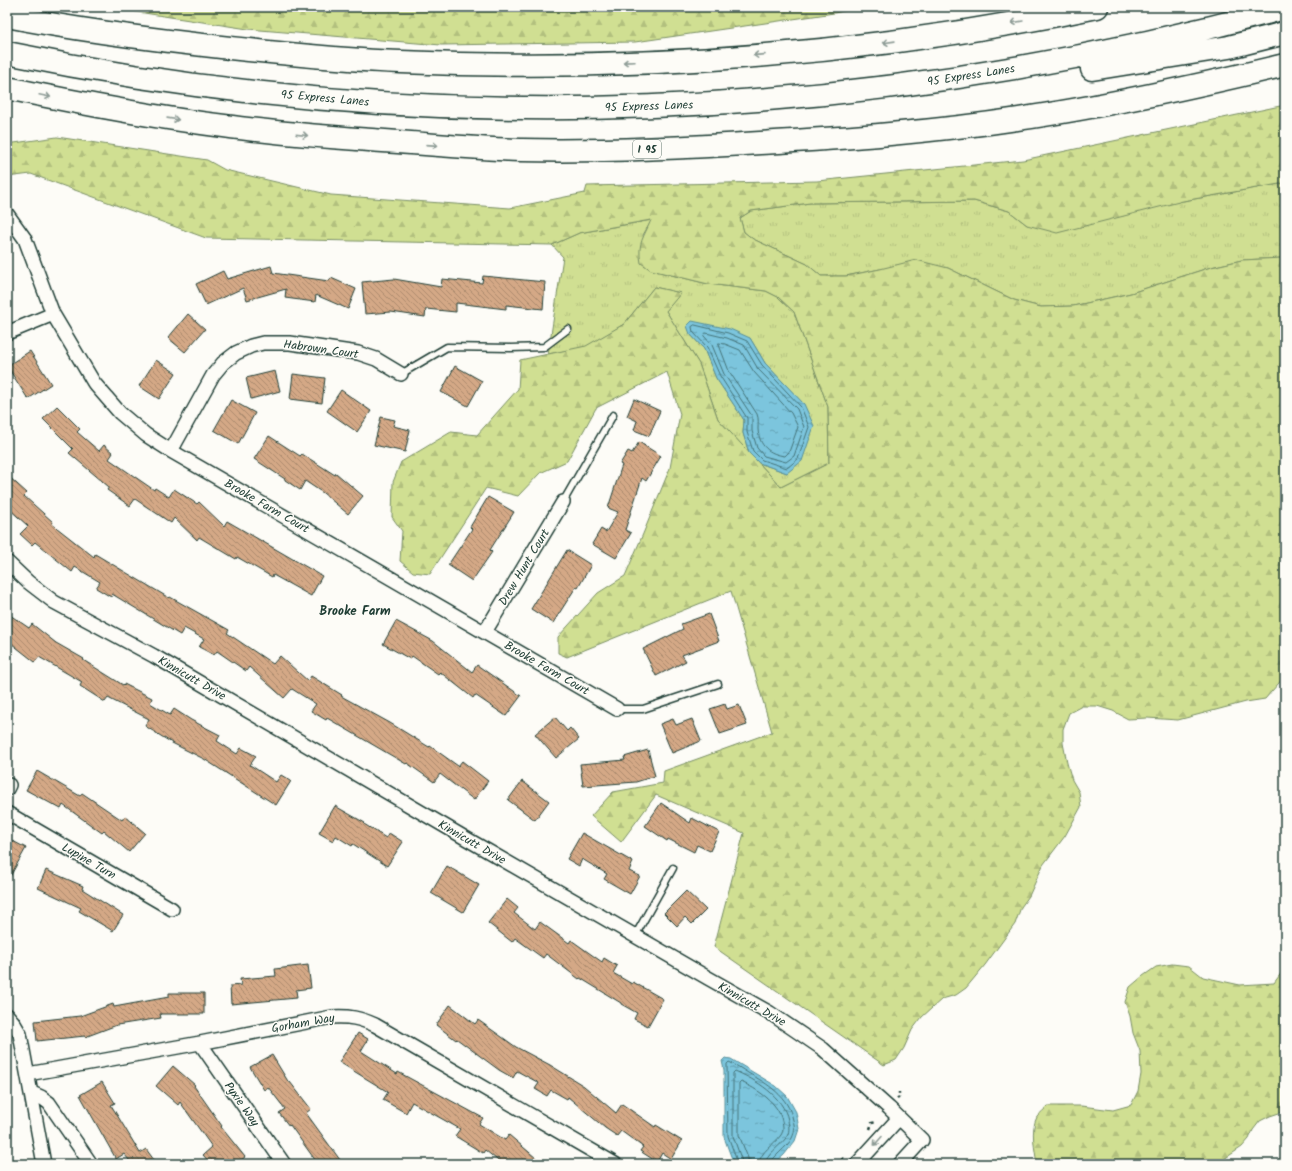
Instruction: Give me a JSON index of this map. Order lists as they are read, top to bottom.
{
  "streets": {
    "highway": ["95 Express Lanes", "I 95"],
    "street": [
      "Habrown Court",
      "Brooke Farm Court",
      "Drew Hunt Court",
      "Kinnicutt Drive",
      "Lupine Turn",
      "Gorham Way",
      "Pyxie Way"
    ]
  },
  "crossings": [
    ["Habrown Court", "Brooke Farm Court"],
    ["Brooke Farm Court", "Drew Hunt Court"],
    ["Gorham Way", "Pyxie Way"]
  ],
  "districts": ["Brooke Farm"]
}
